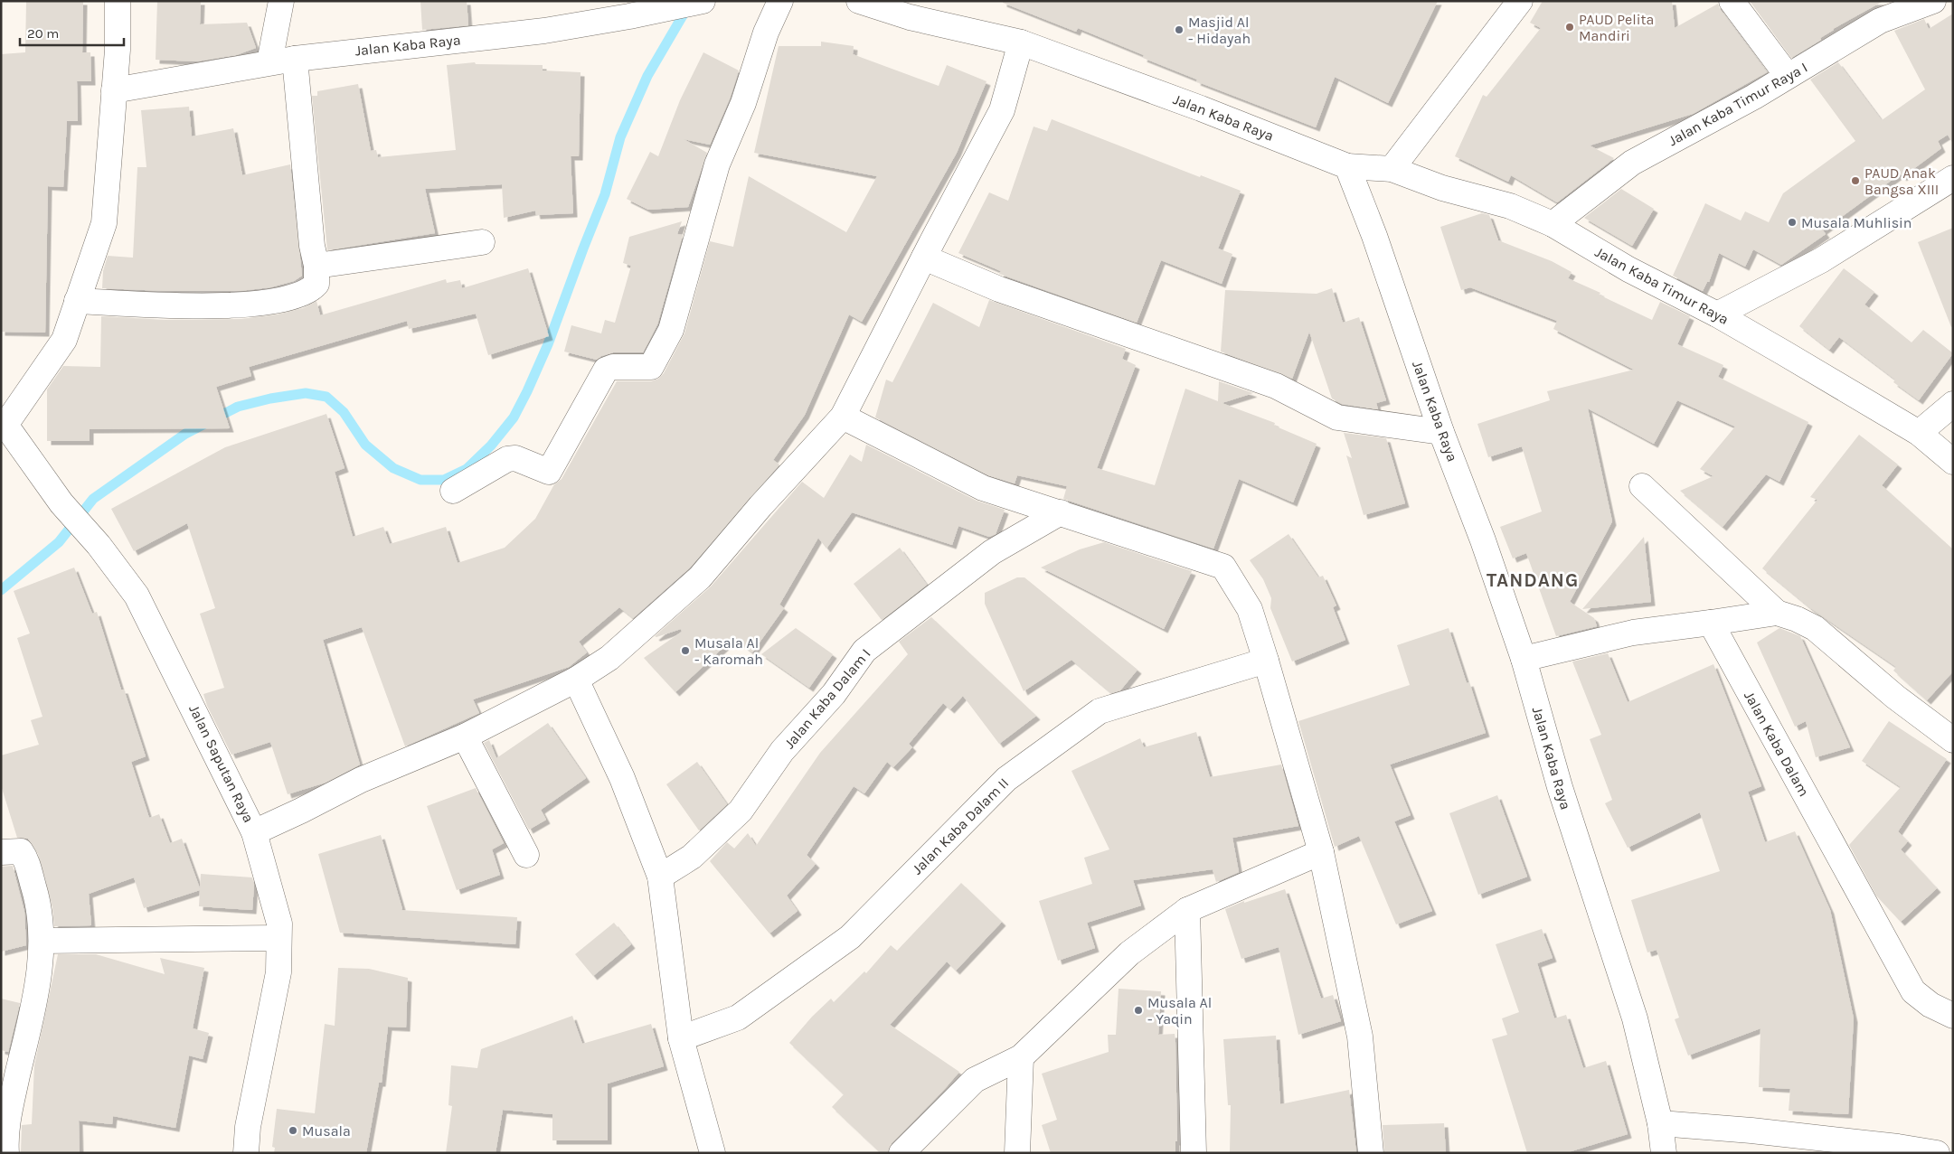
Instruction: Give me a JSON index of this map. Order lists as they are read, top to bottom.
{
  "streets": {
    "street": [
      "Jalan Kaba Raya",
      "Jalan Kaba Timur Raya I",
      "Jalan Kaba Timur Raya",
      "Jalan Kaba Dalam I",
      "Jalan Kaba Dalam",
      "Jalan Saputan Raya",
      "Jalan Kaba Dalam II"
    ]
  },
  "crossings": [
    ["Jalan Kaba Raya", "Jalan Kaba Timur Raya"],
    ["Jalan Kaba Timur Raya I", "Jalan Kaba Timur Raya"]
  ],
  "districts": ["TANDANG"],
  "places": [
    "PAUD Pelita Mandiri",
    "Masjid Al - Hidayah",
    "PAUD Anak Bangsa XIII",
    "Musala Muhlisin",
    "Musala Al - Karomah",
    "Musala Al - Yaqin",
    "Musala"
  ],
  "scale_bar": "20 m"
}
